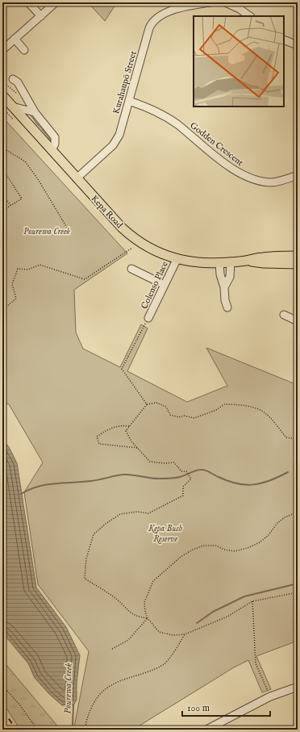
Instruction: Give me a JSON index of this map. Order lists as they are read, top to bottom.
{
  "streets": {
    "main road": ["Kepa Road"],
    "street": ["Kurahaupō Street", "Godden Crescent", "Colenso Place"]
  },
  "crossings": [
    ["Kurahaupō Street", "Godden Crescent"],
    ["Kurahaupō Street", "Kepa Road"],
    ["Kepa Road", "Colenso Place"]
  ],
  "water": ["Pourewa Creek"],
  "parks": ["Pourewa Creek", "Kepa Bush Reserve"],
  "scale_bar": "100 m"
}
